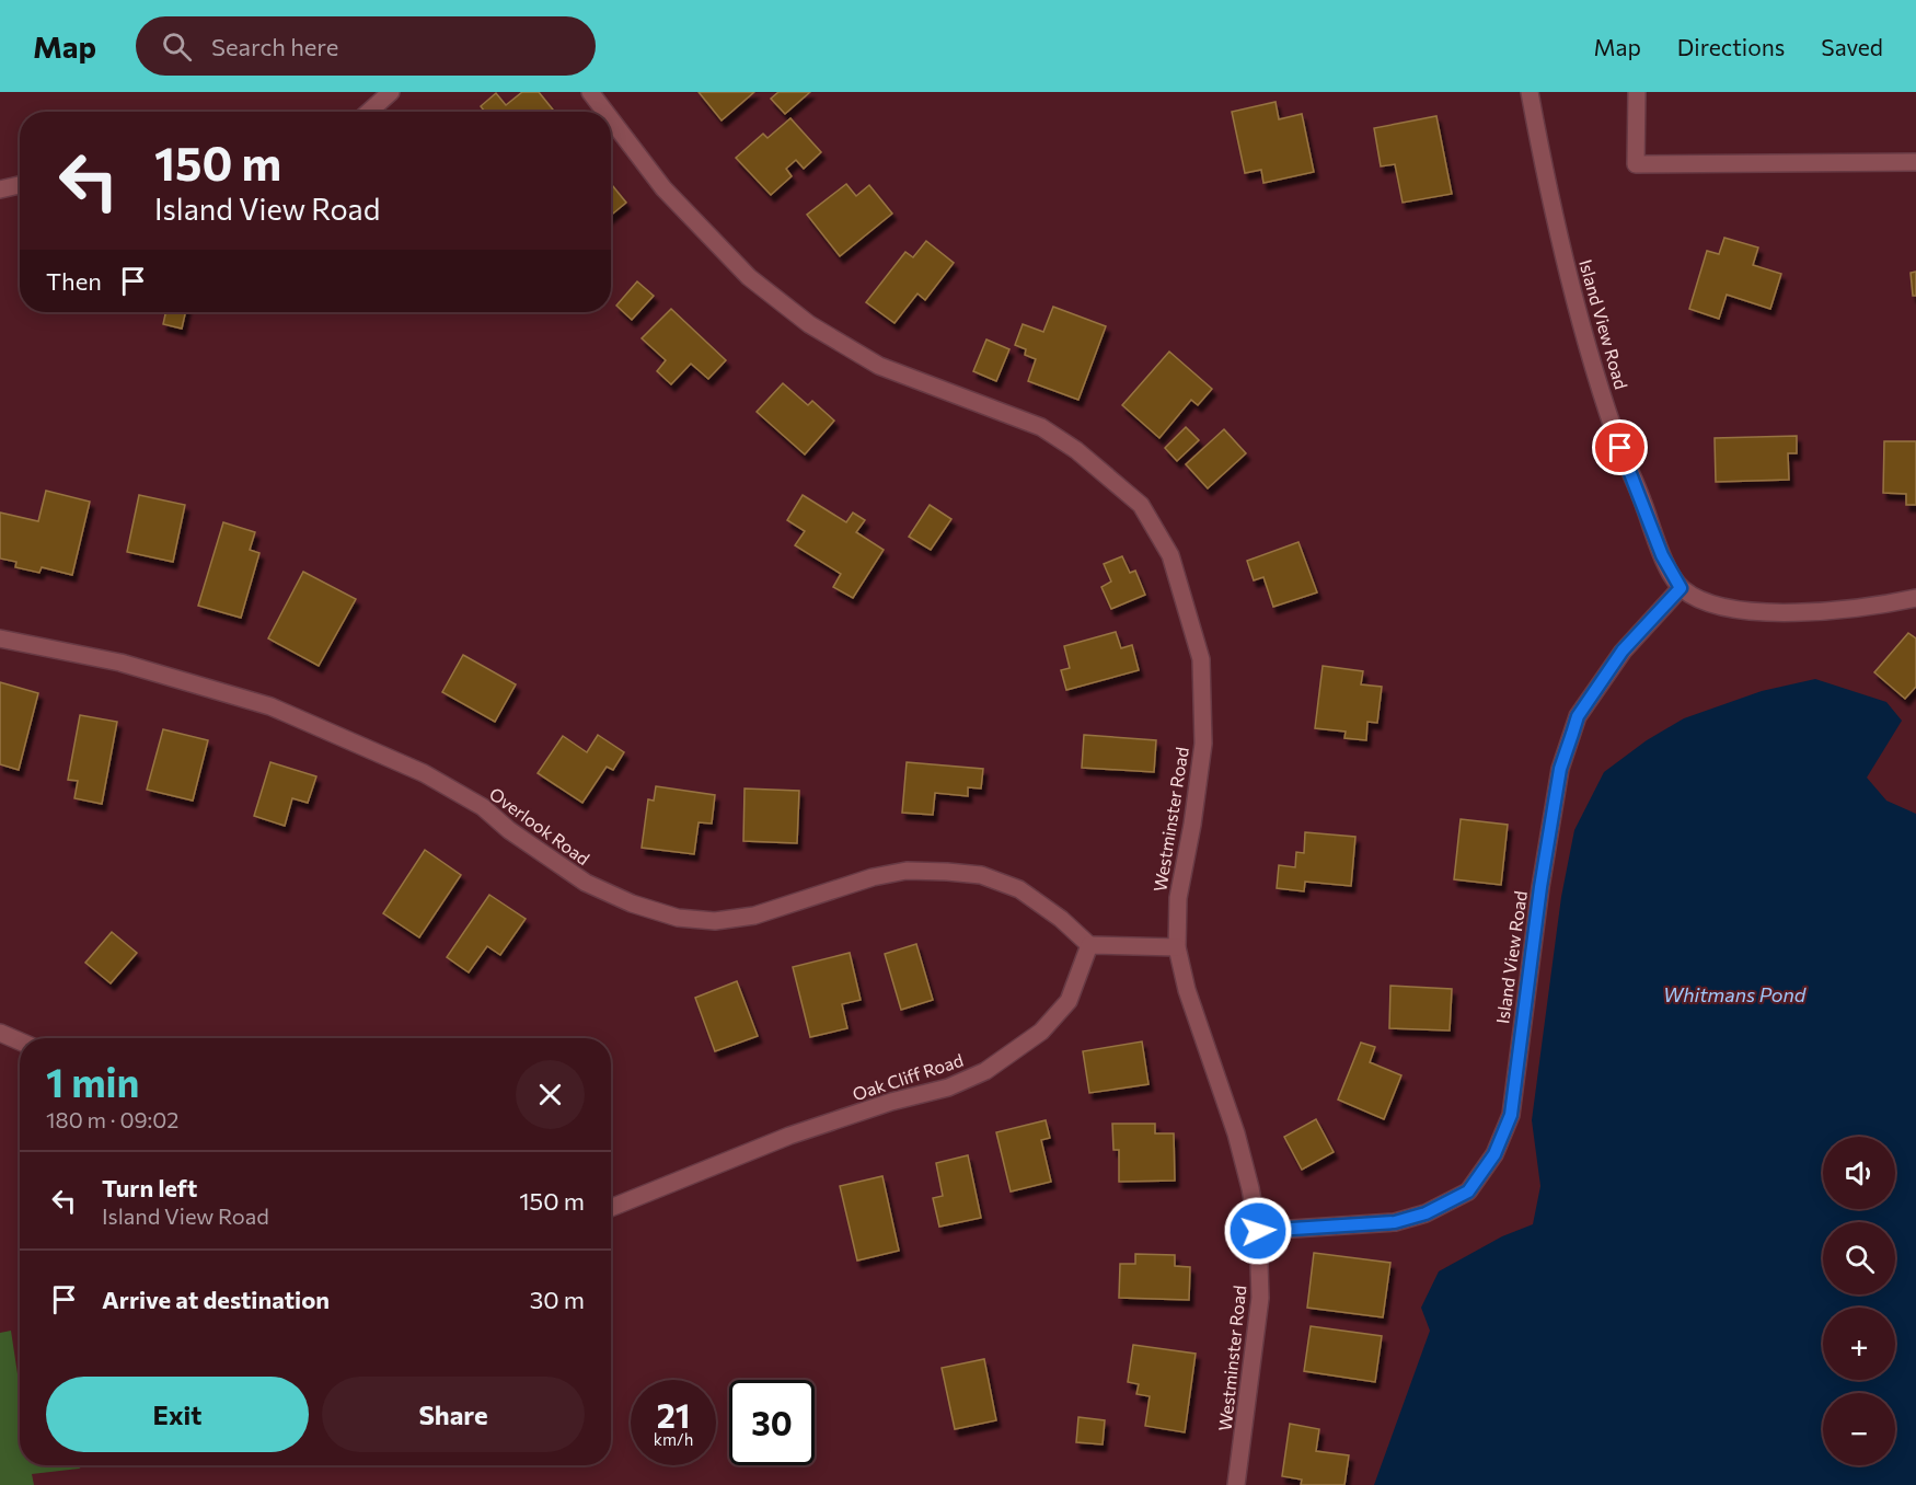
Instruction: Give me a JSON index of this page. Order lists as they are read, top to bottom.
{
  "streets": {
    "street": [
      "Island View Road",
      "Westminster Road",
      "Overlook Road",
      "Oak Cliff Road"
    ]
  },
  "crossings": [
    ["Island View Road", "Westminster Road"],
    ["Overlook Road", "Oak Cliff Road"]
  ],
  "water": ["Whitmans Pond"],
  "page": {
    "header": "Map",
    "search": "Search here",
    "nav": ["Map", "Directions", "Saved"],
    "turn": ["150 m", "Island View Road"],
    "then": "Then",
    "heading": ["1 min", "180 m · 09:02"],
    "map_buttons": ["+", "−"],
    "list": [
      {
        "name": "Turn left",
        "note": "Island View Road",
        "value": "150 m"
      },
      {
        "name": "Arrive at destination",
        "value": "30 m"
      }
    ],
    "buttons": ["Exit", "Share"],
    "speed": "21 km/h",
    "limit": "30"
  }
}
